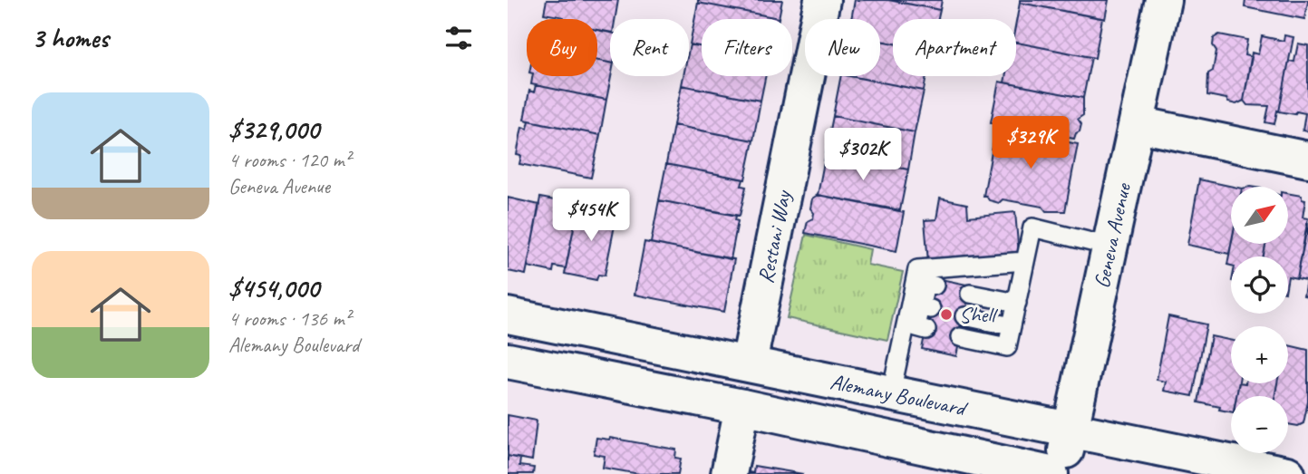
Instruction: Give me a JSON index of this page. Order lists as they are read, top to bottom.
{
  "streets": {
    "main road": ["Restani Way", "Geneva Avenue", "Alemany Boulevard"]
  },
  "crossings": [
    ["Restani Way", "Alemany Boulevard"],
    ["Geneva Avenue", "Alemany Boulevard"]
  ],
  "places": ["Shell"],
  "north": "top right",
  "page": {
    "heading": "3 homes",
    "chip": [
      "Buy",
      "Rent",
      "Filters",
      "New",
      "Apartment"
    ],
    "list": [
      {
        "name": "$329,000",
        "note": "4 rooms · 120 m² · Geneva Avenue"
      },
      {
        "name": "$454,000",
        "note": "4 rooms · 136 m² · Alemany Boulevard"
      }
    ],
    "price": ["$329K", "$302K", "$454K"],
    "map_buttons": ["+", "−"]
  }
}
